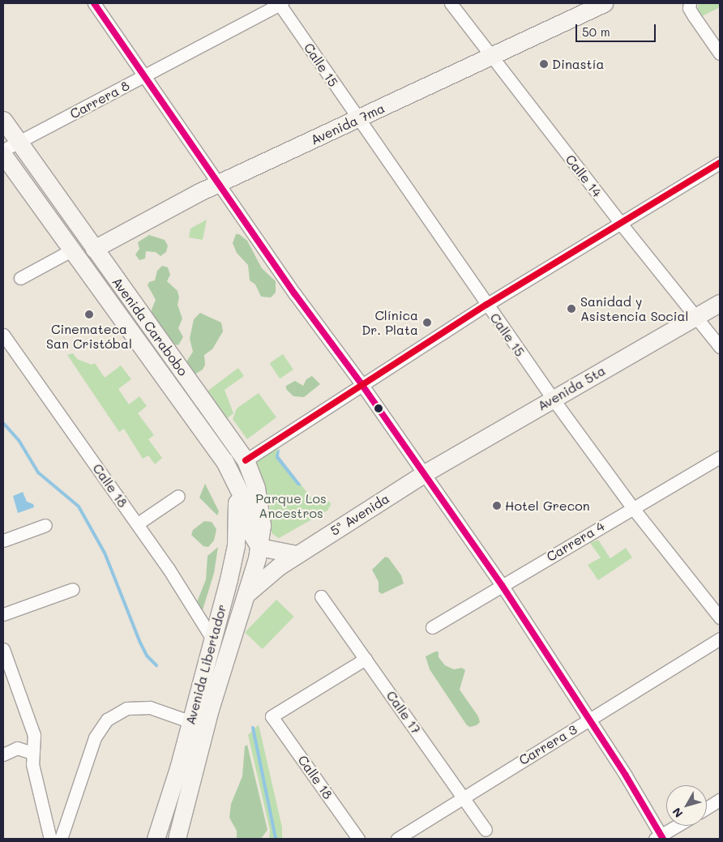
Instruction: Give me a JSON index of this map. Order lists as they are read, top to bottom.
{
  "streets": {
    "main road": [
      "Avenida 7ma",
      "Avenida Carabobo",
      "Avenida 5ta",
      "5ª Avenida",
      "Avenida Libertador"
    ],
    "street": [
      "Calle 15",
      "Carrera 8",
      "Calle 14",
      "Calle 18",
      "Carrera 4",
      "Calle 17",
      "Carrera 3"
    ]
  },
  "crossings": [
    ["Calle 15", "Carrera 8"],
    ["Calle 15", "Avenida 7ma"],
    ["Calle 15", "Avenida 5ta"],
    ["Calle 15", "Carrera 4"],
    ["Carrera 8", "Avenida Carabobo"],
    ["Avenida 7ma", "Calle 14"],
    ["Avenida 7ma", "Avenida Carabobo"],
    ["Calle 14", "Avenida 5ta"],
    ["Avenida Carabobo", "Avenida Libertador"],
    ["Avenida 5ta", "5ª Avenida"],
    ["Calle 18", "Avenida Libertador"],
    ["Calle 18", "Calle 17"],
    ["5ª Avenida", "Avenida Libertador"],
    ["Calle 17", "Carrera 3"]
  ],
  "parks": ["Parque Los Ancestros"],
  "places": [
    "Dinastía",
    "Sanidad y Asistencia Social",
    "Cinemateca San Cristóbal",
    "Clínica Dr. Plata",
    "Hotel Grecon"
  ],
  "scale_bar": "50 m",
  "north": "bottom left"
}
